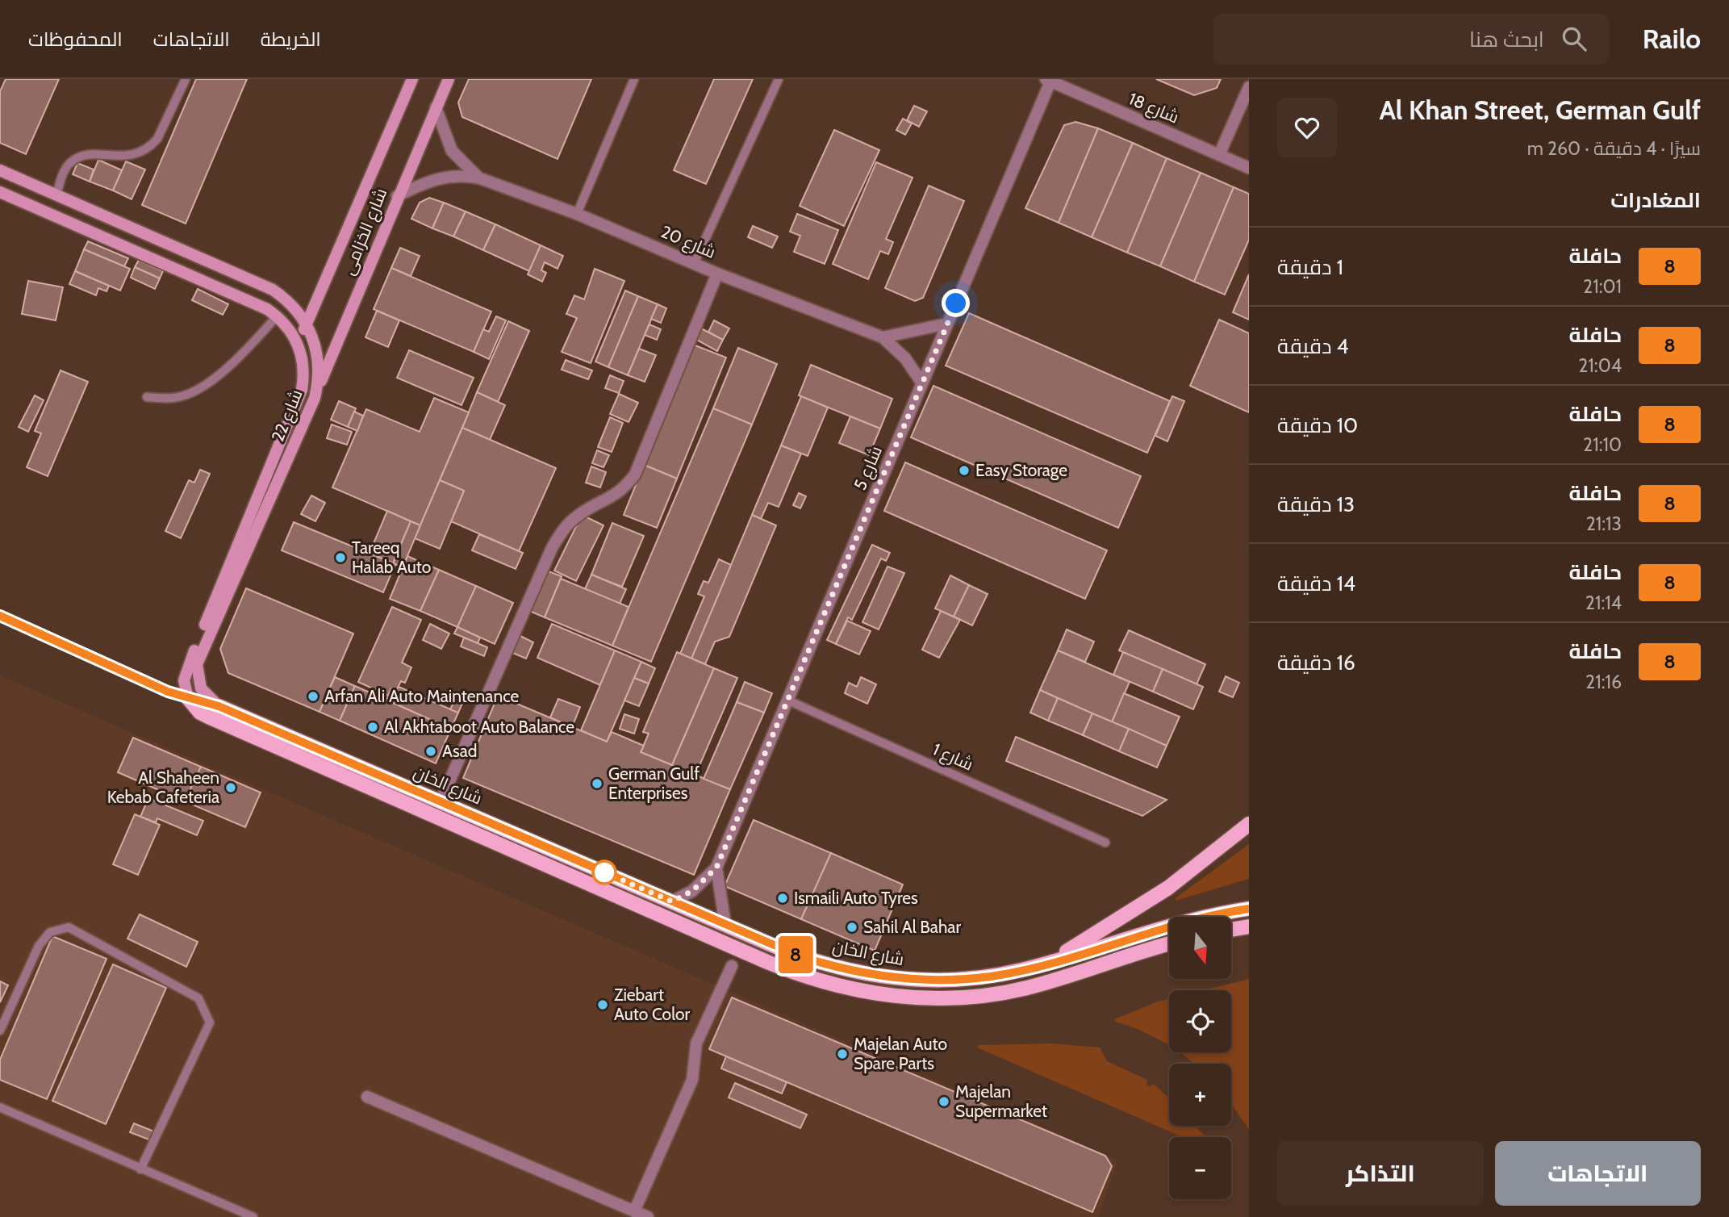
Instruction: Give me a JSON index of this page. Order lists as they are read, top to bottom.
{
  "streets": {
    "main road": ["شارع الخان"],
    "street": [
      "شارع 18",
      "شارع الخزامى",
      "شارع 20",
      "شارع 22",
      "شارع 5"
    ],
    "lane": ["شارع 1"]
  },
  "crossings": [
    ["شارع 18", "شارع 5"],
    ["شارع الخزامى", "شارع 20"],
    ["شارع الخزامى", "شارع 22"],
    ["شارع 20", "شارع 5"],
    ["شارع 22", "شارع الخان"],
    ["شارع 5", "شارع 1"],
    ["شارع 5", "شارع الخان"]
  ],
  "places": [
    "Easy Storage",
    "Tareeq Halab Auto",
    "Arfan Ali Auto Maintenance",
    "Al Akhtaboot Auto Balance",
    "Asad",
    "German Gulf Enterprises",
    "Al Shaheen Kebab Cafeteria",
    "Ismaili Auto Tyres",
    "Sahil Al Bahar",
    "Ziebart Auto Color",
    "Majelan Auto Spare Parts",
    "Majelan Supermarket"
  ],
  "lines": ["bus line 8"],
  "north": "bottom",
  "page": {
    "header": "Railo",
    "search": "ابحث هنا",
    "nav": ["الخريطة", "الاتجاهات", "المحفوظات"],
    "heading": [
      ["Al Khan Street, German Gulf", "سيرًا · 4 دقيقة · 260 m"],
      "المغادرات"
    ],
    "on_map": "8",
    "list": [
      {
        "mark": "8",
        "name": "حافلة",
        "note": "21:01",
        "value": "1 دقيقة"
      },
      {
        "mark": "8",
        "name": "حافلة",
        "note": "21:04",
        "value": "4 دقيقة"
      },
      {
        "mark": "8",
        "name": "حافلة",
        "note": "21:10",
        "value": "10 دقيقة"
      },
      {
        "mark": "8",
        "name": "حافلة",
        "note": "21:13",
        "value": "13 دقيقة"
      },
      {
        "mark": "8",
        "name": "حافلة",
        "note": "21:14",
        "value": "14 دقيقة"
      },
      {
        "mark": "8",
        "name": "حافلة",
        "note": "21:16",
        "value": "16 دقيقة"
      }
    ],
    "map_buttons": ["+", "−"],
    "buttons": ["الاتجاهات", "التذاكر"]
  }
}
